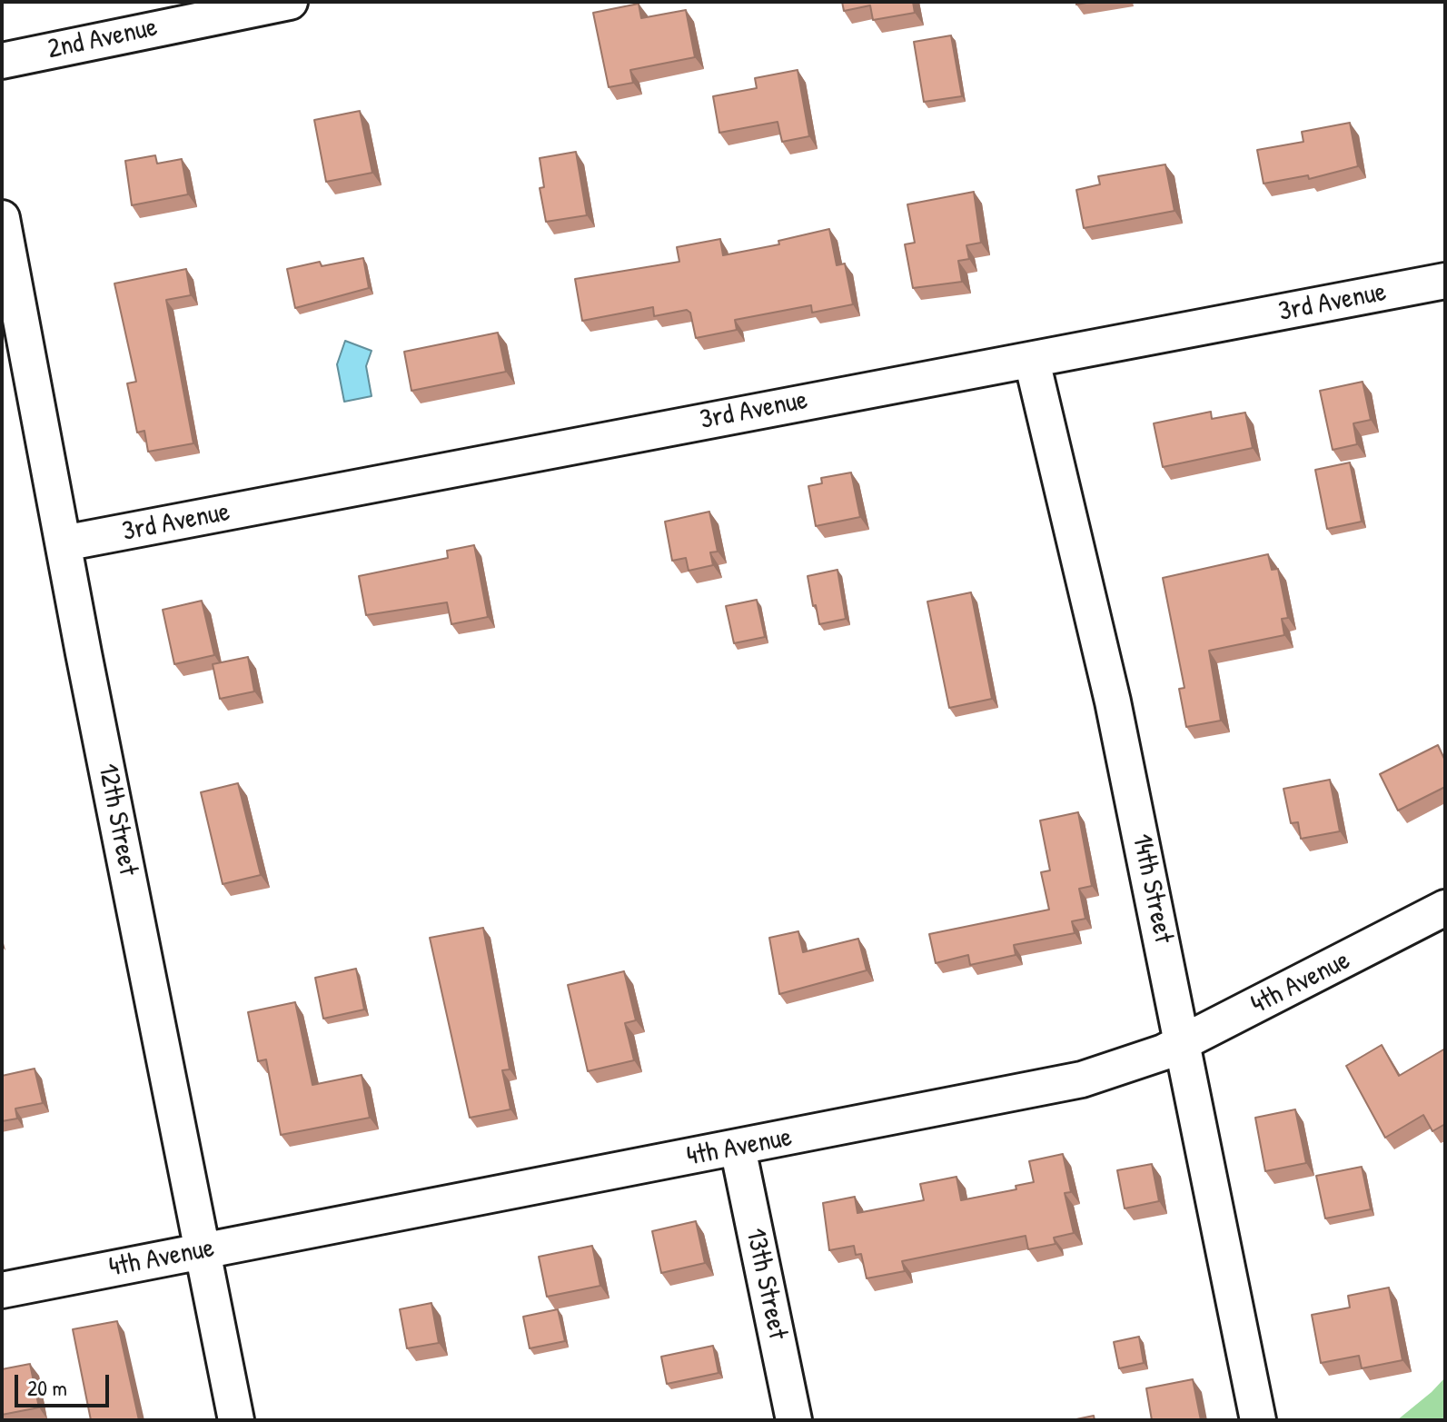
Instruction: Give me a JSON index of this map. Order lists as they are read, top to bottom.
{
  "streets": {
    "street": [
      "2nd Avenue",
      "3rd Avenue",
      "12th Street",
      "14th Street",
      "4th Avenue",
      "13th Street"
    ]
  },
  "crossings": [
    ["3rd Avenue", "12th Street"],
    ["3rd Avenue", "14th Street"],
    ["12th Street", "4th Avenue"],
    ["14th Street", "4th Avenue"],
    ["4th Avenue", "13th Street"]
  ],
  "scale_bar": "20 m"
}
